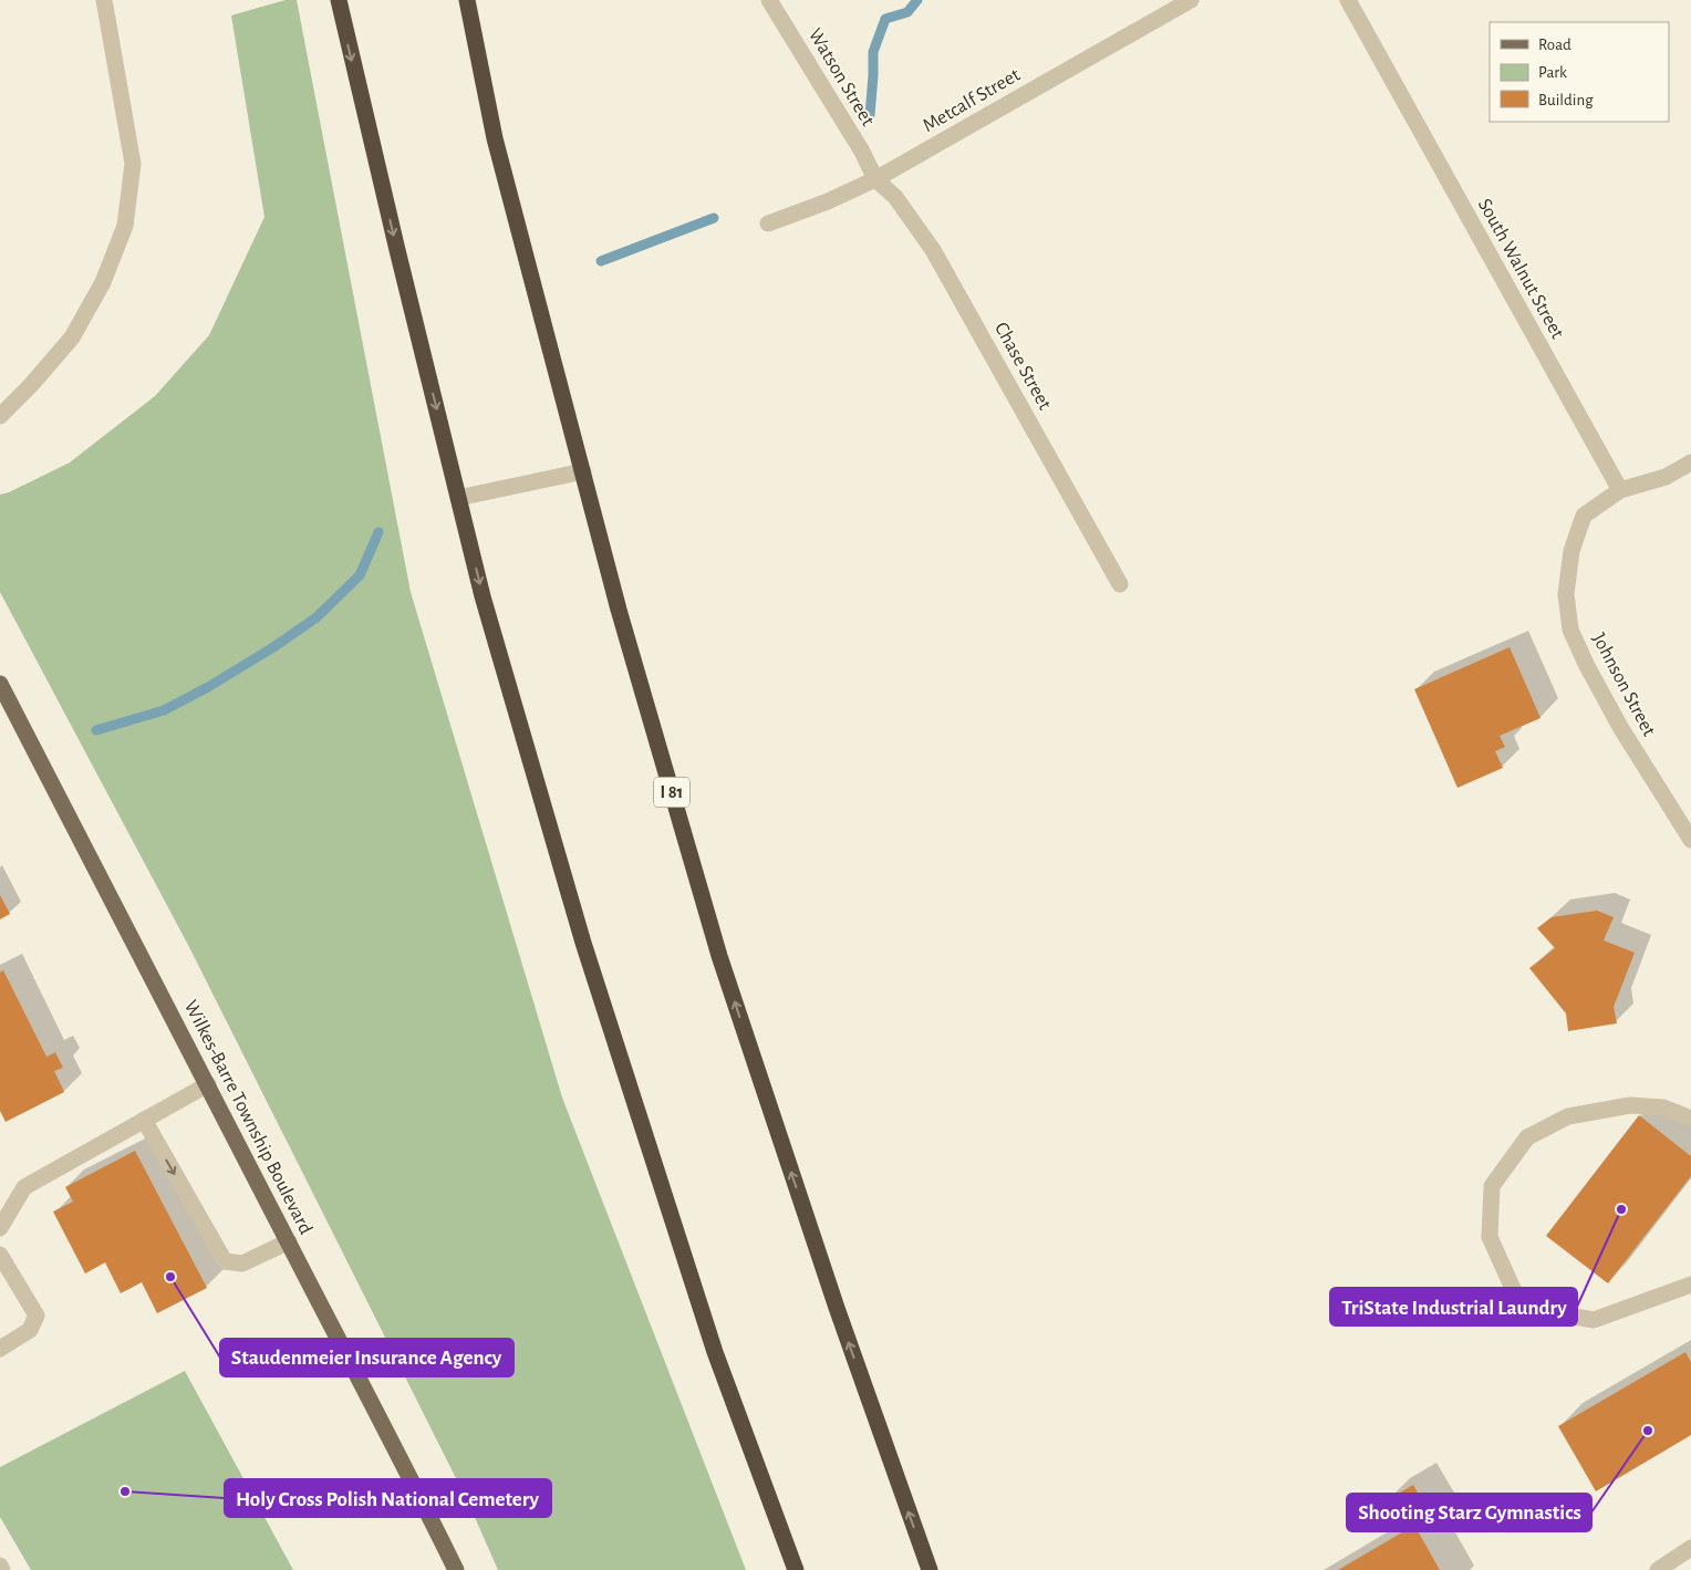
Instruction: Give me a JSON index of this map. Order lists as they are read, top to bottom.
{
  "streets": {
    "highway": ["I 81"],
    "main road": ["Wilkes-Barre Township Boulevard"],
    "street": [
      "Watson Street",
      "Metcalf Street",
      "South Walnut Street",
      "Chase Street",
      "Johnson Street"
    ]
  },
  "crossings": [
    ["Watson Street", "Metcalf Street"],
    ["Watson Street", "Chase Street"],
    ["Metcalf Street", "Chase Street"],
    ["South Walnut Street", "Johnson Street"]
  ],
  "places": [
    "TriState Industrial Laundry",
    "Staudenmeier Insurance Agency",
    "Shooting Starz Gymnastics",
    "Holy Cross Polish National Cemetery"
  ],
  "legend": ["Road", "Park", "Building"]
}
